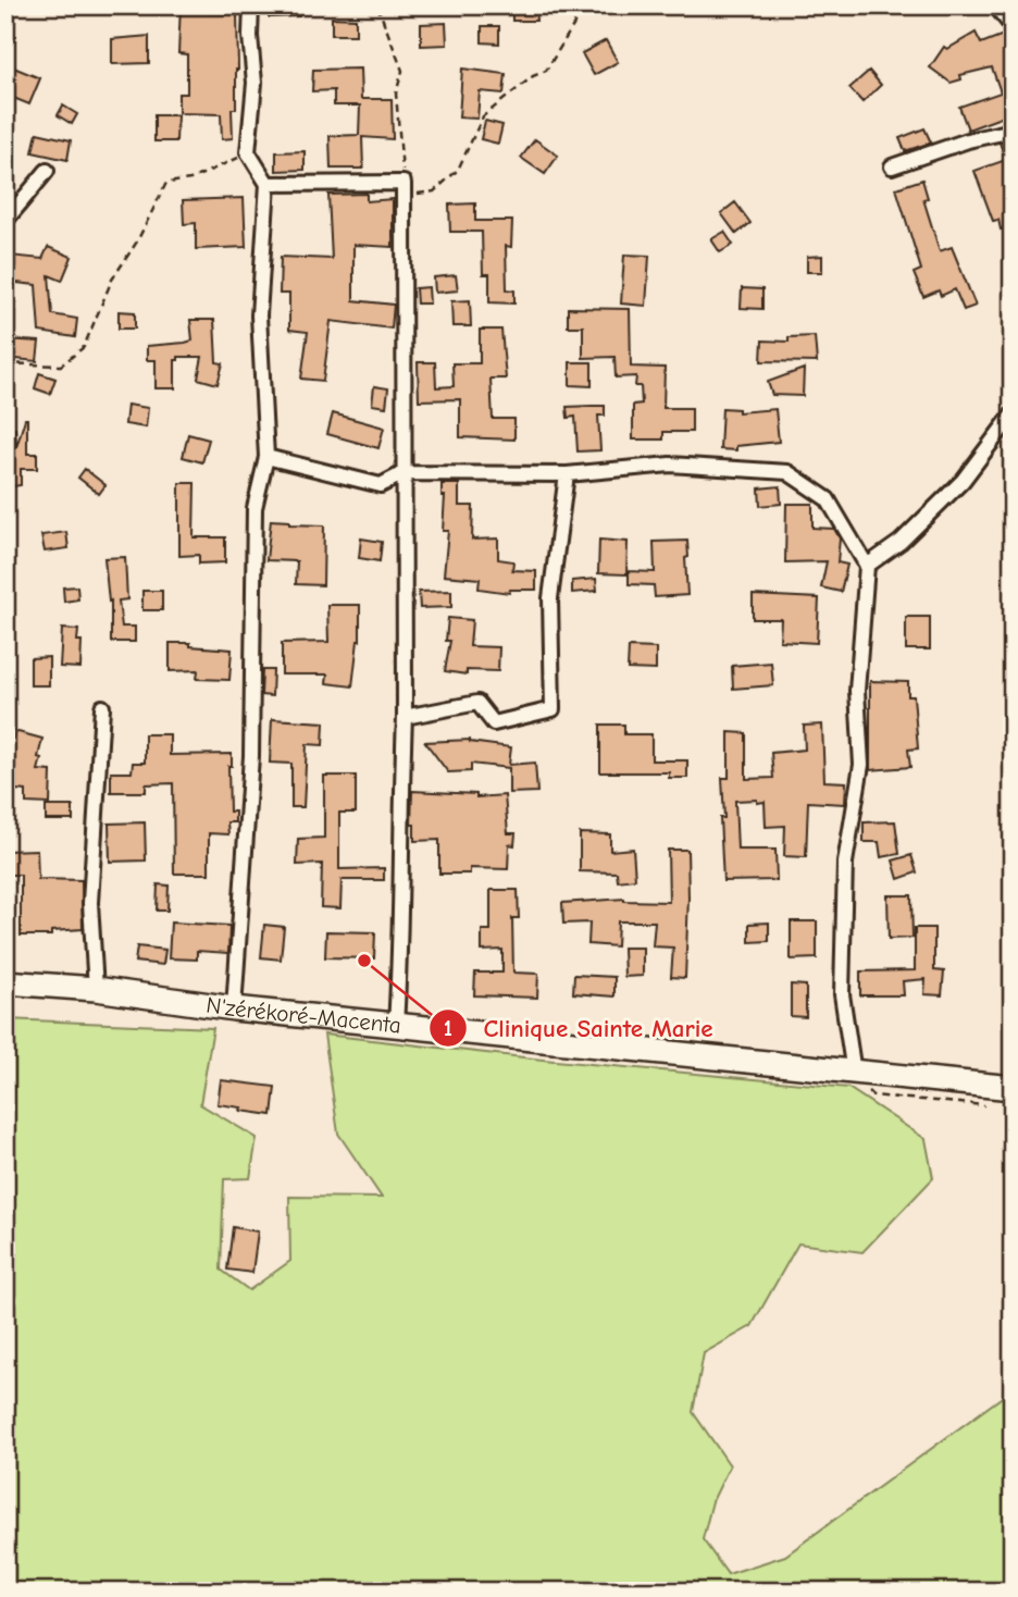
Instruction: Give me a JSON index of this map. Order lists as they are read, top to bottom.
{
  "streets": {
    "highway": ["N'zérékoré-Macenta"]
  },
  "places": ["Clinique Sainte Marie"]
}
